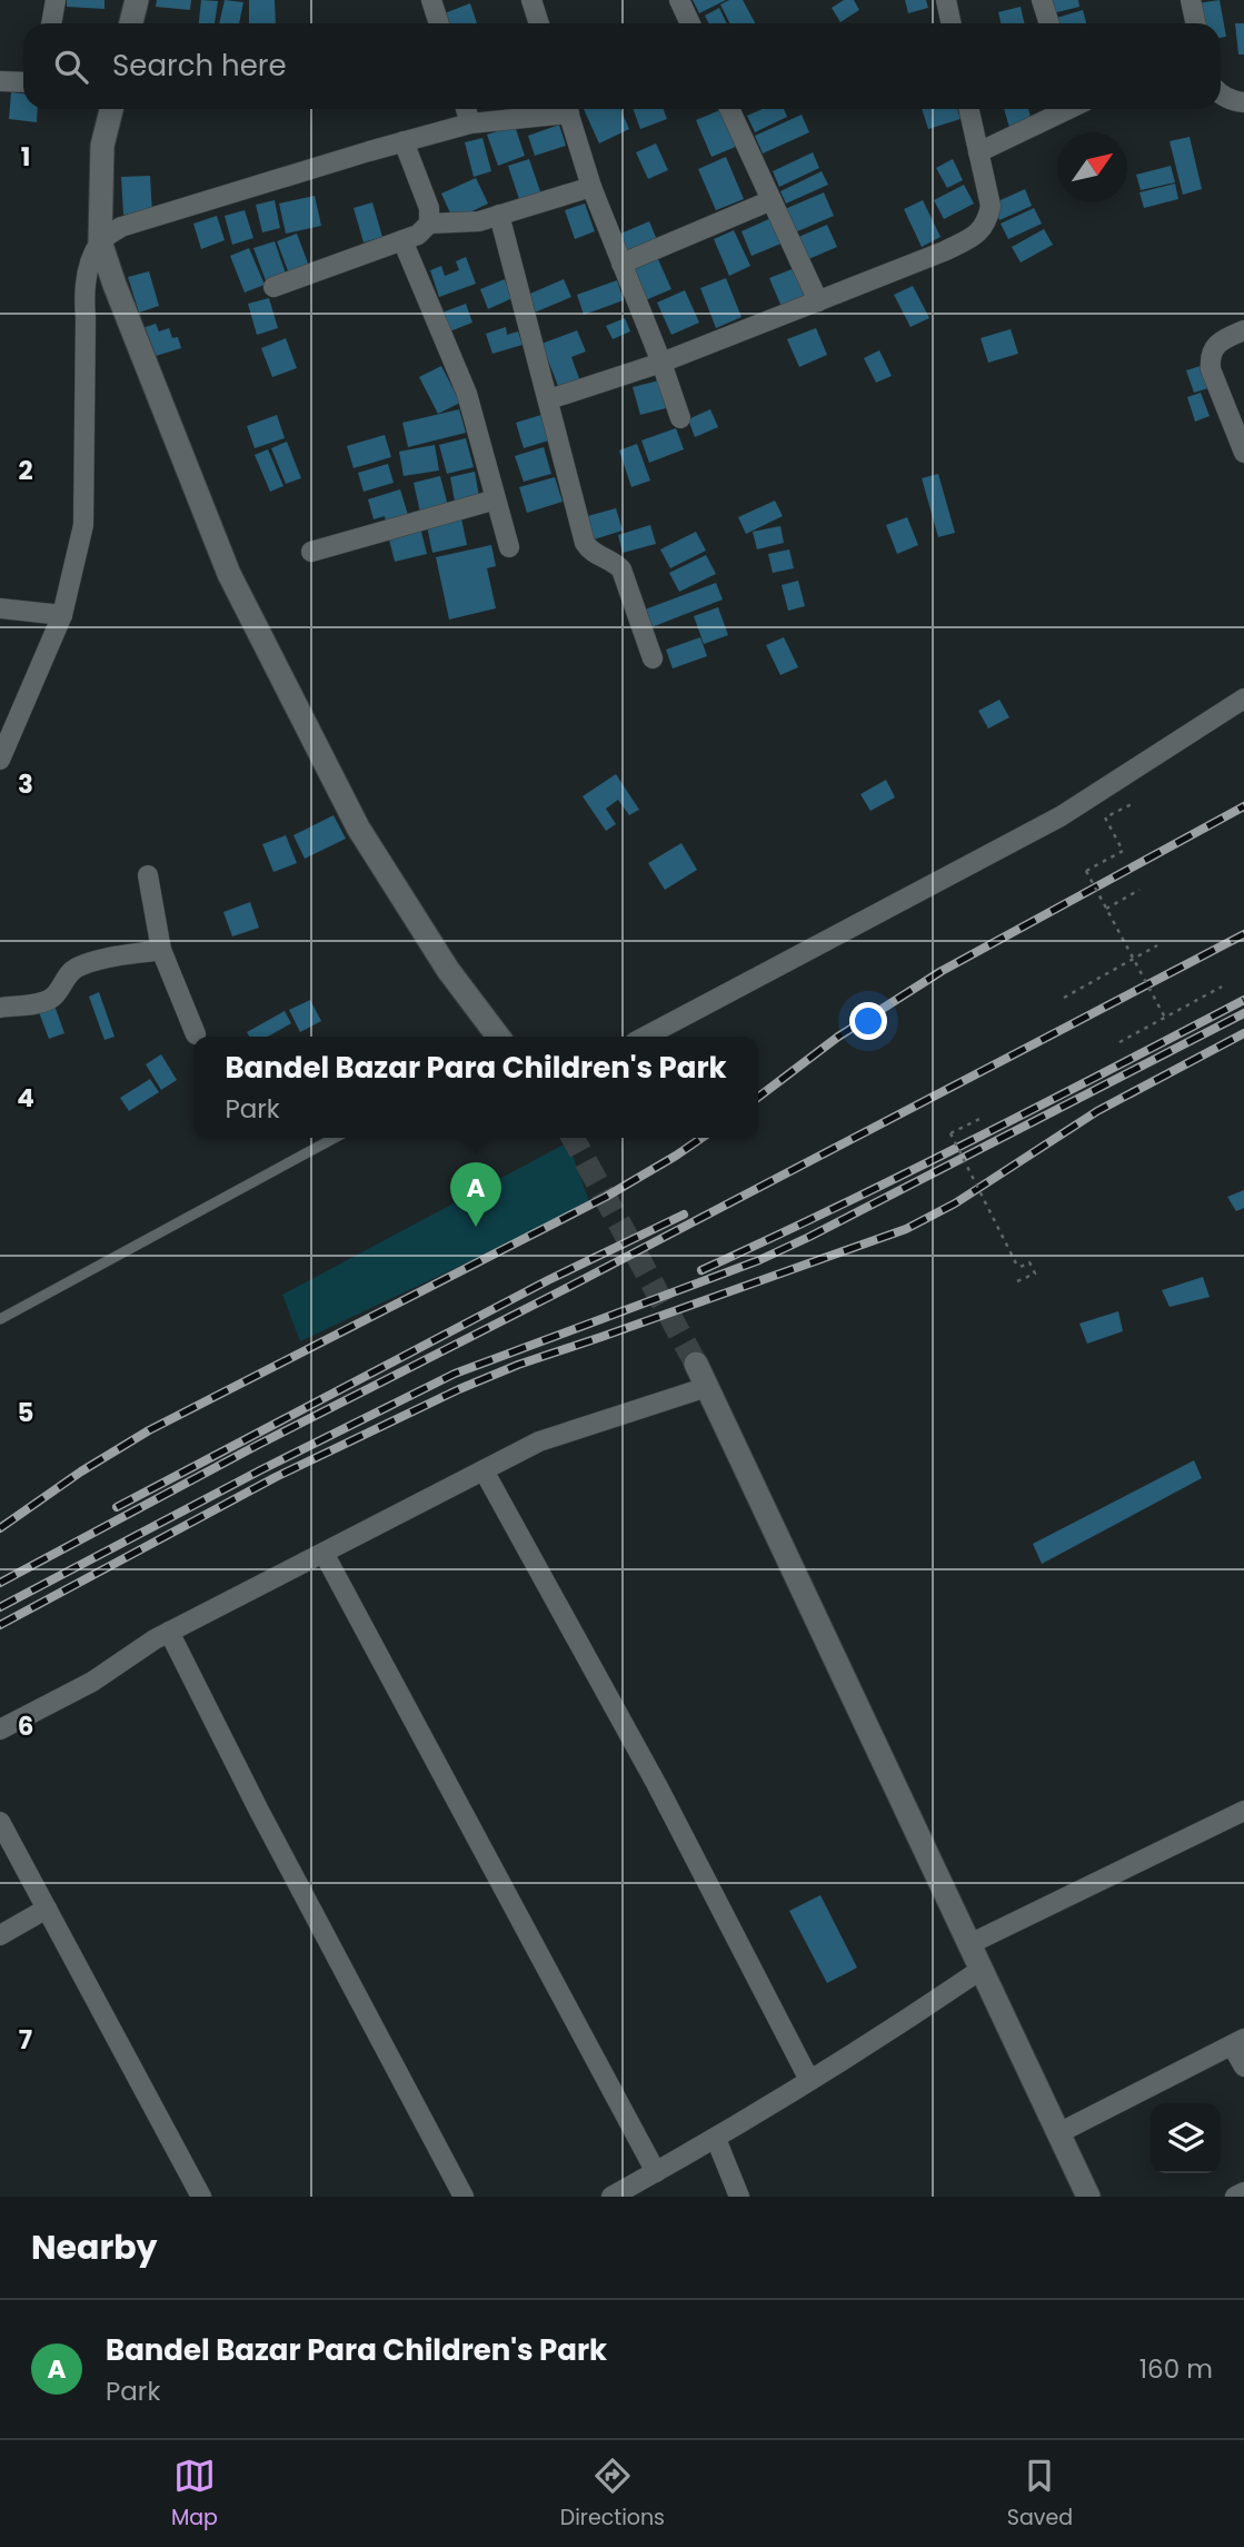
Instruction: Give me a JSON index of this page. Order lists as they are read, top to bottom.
{
  "north": "top right",
  "page": {
    "search": "Search here",
    "popup": ["Bandel Bazar Para Children's Park", "Park"],
    "pins": "A",
    "heading": "Nearby",
    "list": [
      {
        "mark": "A",
        "name": "Bandel Bazar Para Children's Park",
        "note": "Park",
        "value": "160 m"
      }
    ],
    "nav": ["Map", "Directions", "Saved"]
  },
  "grid": {
    "rows": [
      "1",
      "2",
      "3",
      "4",
      "5",
      "6",
      "7"
    ]
  }
}
